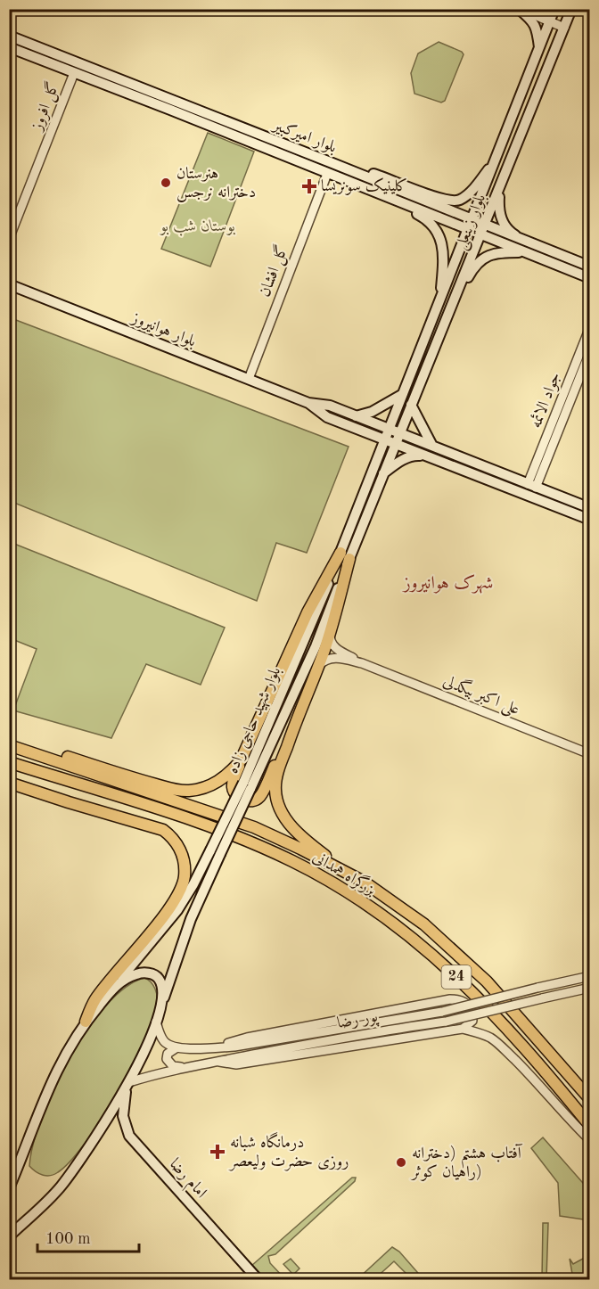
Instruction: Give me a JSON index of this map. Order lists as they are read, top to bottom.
{
  "streets": {
    "highway": ["بزرگراه همدانی", "24"],
    "main road": [
      "بلوار امیرکبیر",
      "بلوار زینعلی",
      "بلوار هوانیروز",
      "بلوار شهید حاجی زاده",
      "امام رضا"
    ],
    "street": [
      "گل افروز",
      "گل افشان",
      "جواد الائمه",
      "علی اکبر بیگدلی",
      "پور رضا"
    ]
  },
  "crossings": [
    ["گل افروز", "بلوار امیرکبیر"],
    ["بلوار امیرکبیر", "بلوار زینعلی"],
    ["بلوار امیرکبیر", "گل افشان"],
    ["بلوار زینعلی", "بلوار هوانیروز"],
    ["بلوار زینعلی", "بلوار شهید حاجی زاده"],
    ["گل افشان", "بلوار هوانیروز"],
    ["بلوار هوانیروز", "جواد الائمه"],
    ["بلوار هوانیروز", "بلوار شهید حاجی زاده"],
    ["بلوار شهید حاجی زاده", "پور رضا"],
    ["بلوار شهید حاجی زاده", "امام رضا"],
    ["پور رضا", "امام رضا"]
  ],
  "districts": ["شهرک هوانیروز"],
  "parks": ["بوستان شب بو"],
  "places": {
    "other": ["هنرستان دخترانه نرجس", "آفتاب هشتم (دخترانه راهیان کوثر)"],
    "health": ["کلینیک سونریسا", "درمانگاه شبانه روزی حضرت ولیعصر"]
  },
  "scale_bar": "100 m"
}
